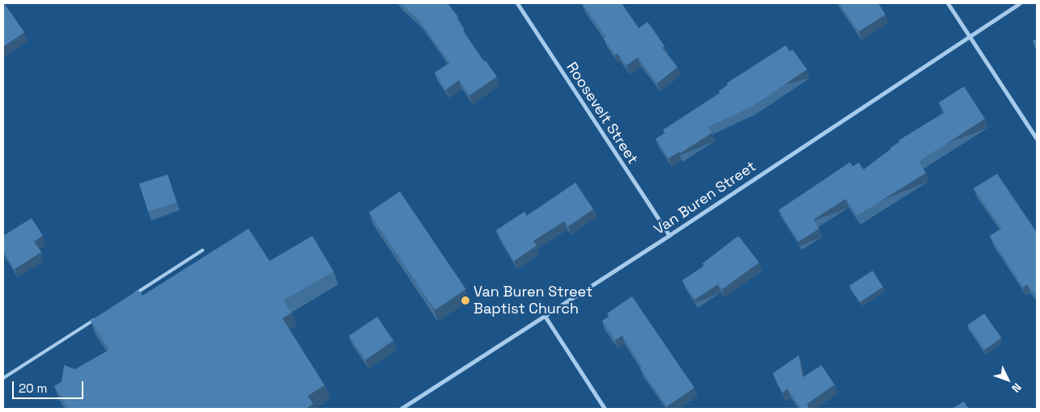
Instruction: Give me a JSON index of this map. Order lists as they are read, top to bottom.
{
  "streets": {
    "street": ["Roosevelt Street", "Van Buren Street"]
  },
  "crossings": [
    ["Roosevelt Street", "Van Buren Street"]
  ],
  "places": ["Van Buren Street Baptist Church"],
  "scale_bar": "20 m",
  "north": "bottom right"
}
